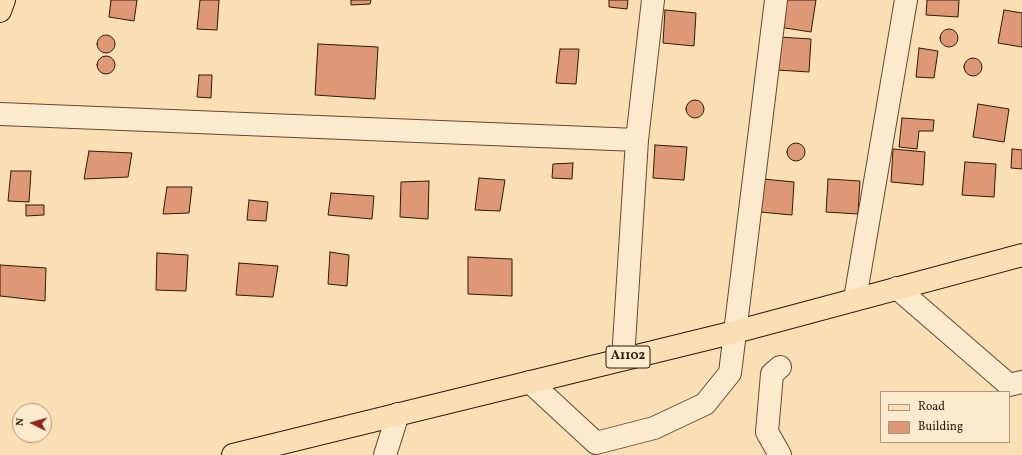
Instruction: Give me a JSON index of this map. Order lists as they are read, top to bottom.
{
  "streets": {
    "main road": ["A1102"]
  },
  "legend": ["Road", "Building"],
  "north": "left"
}
